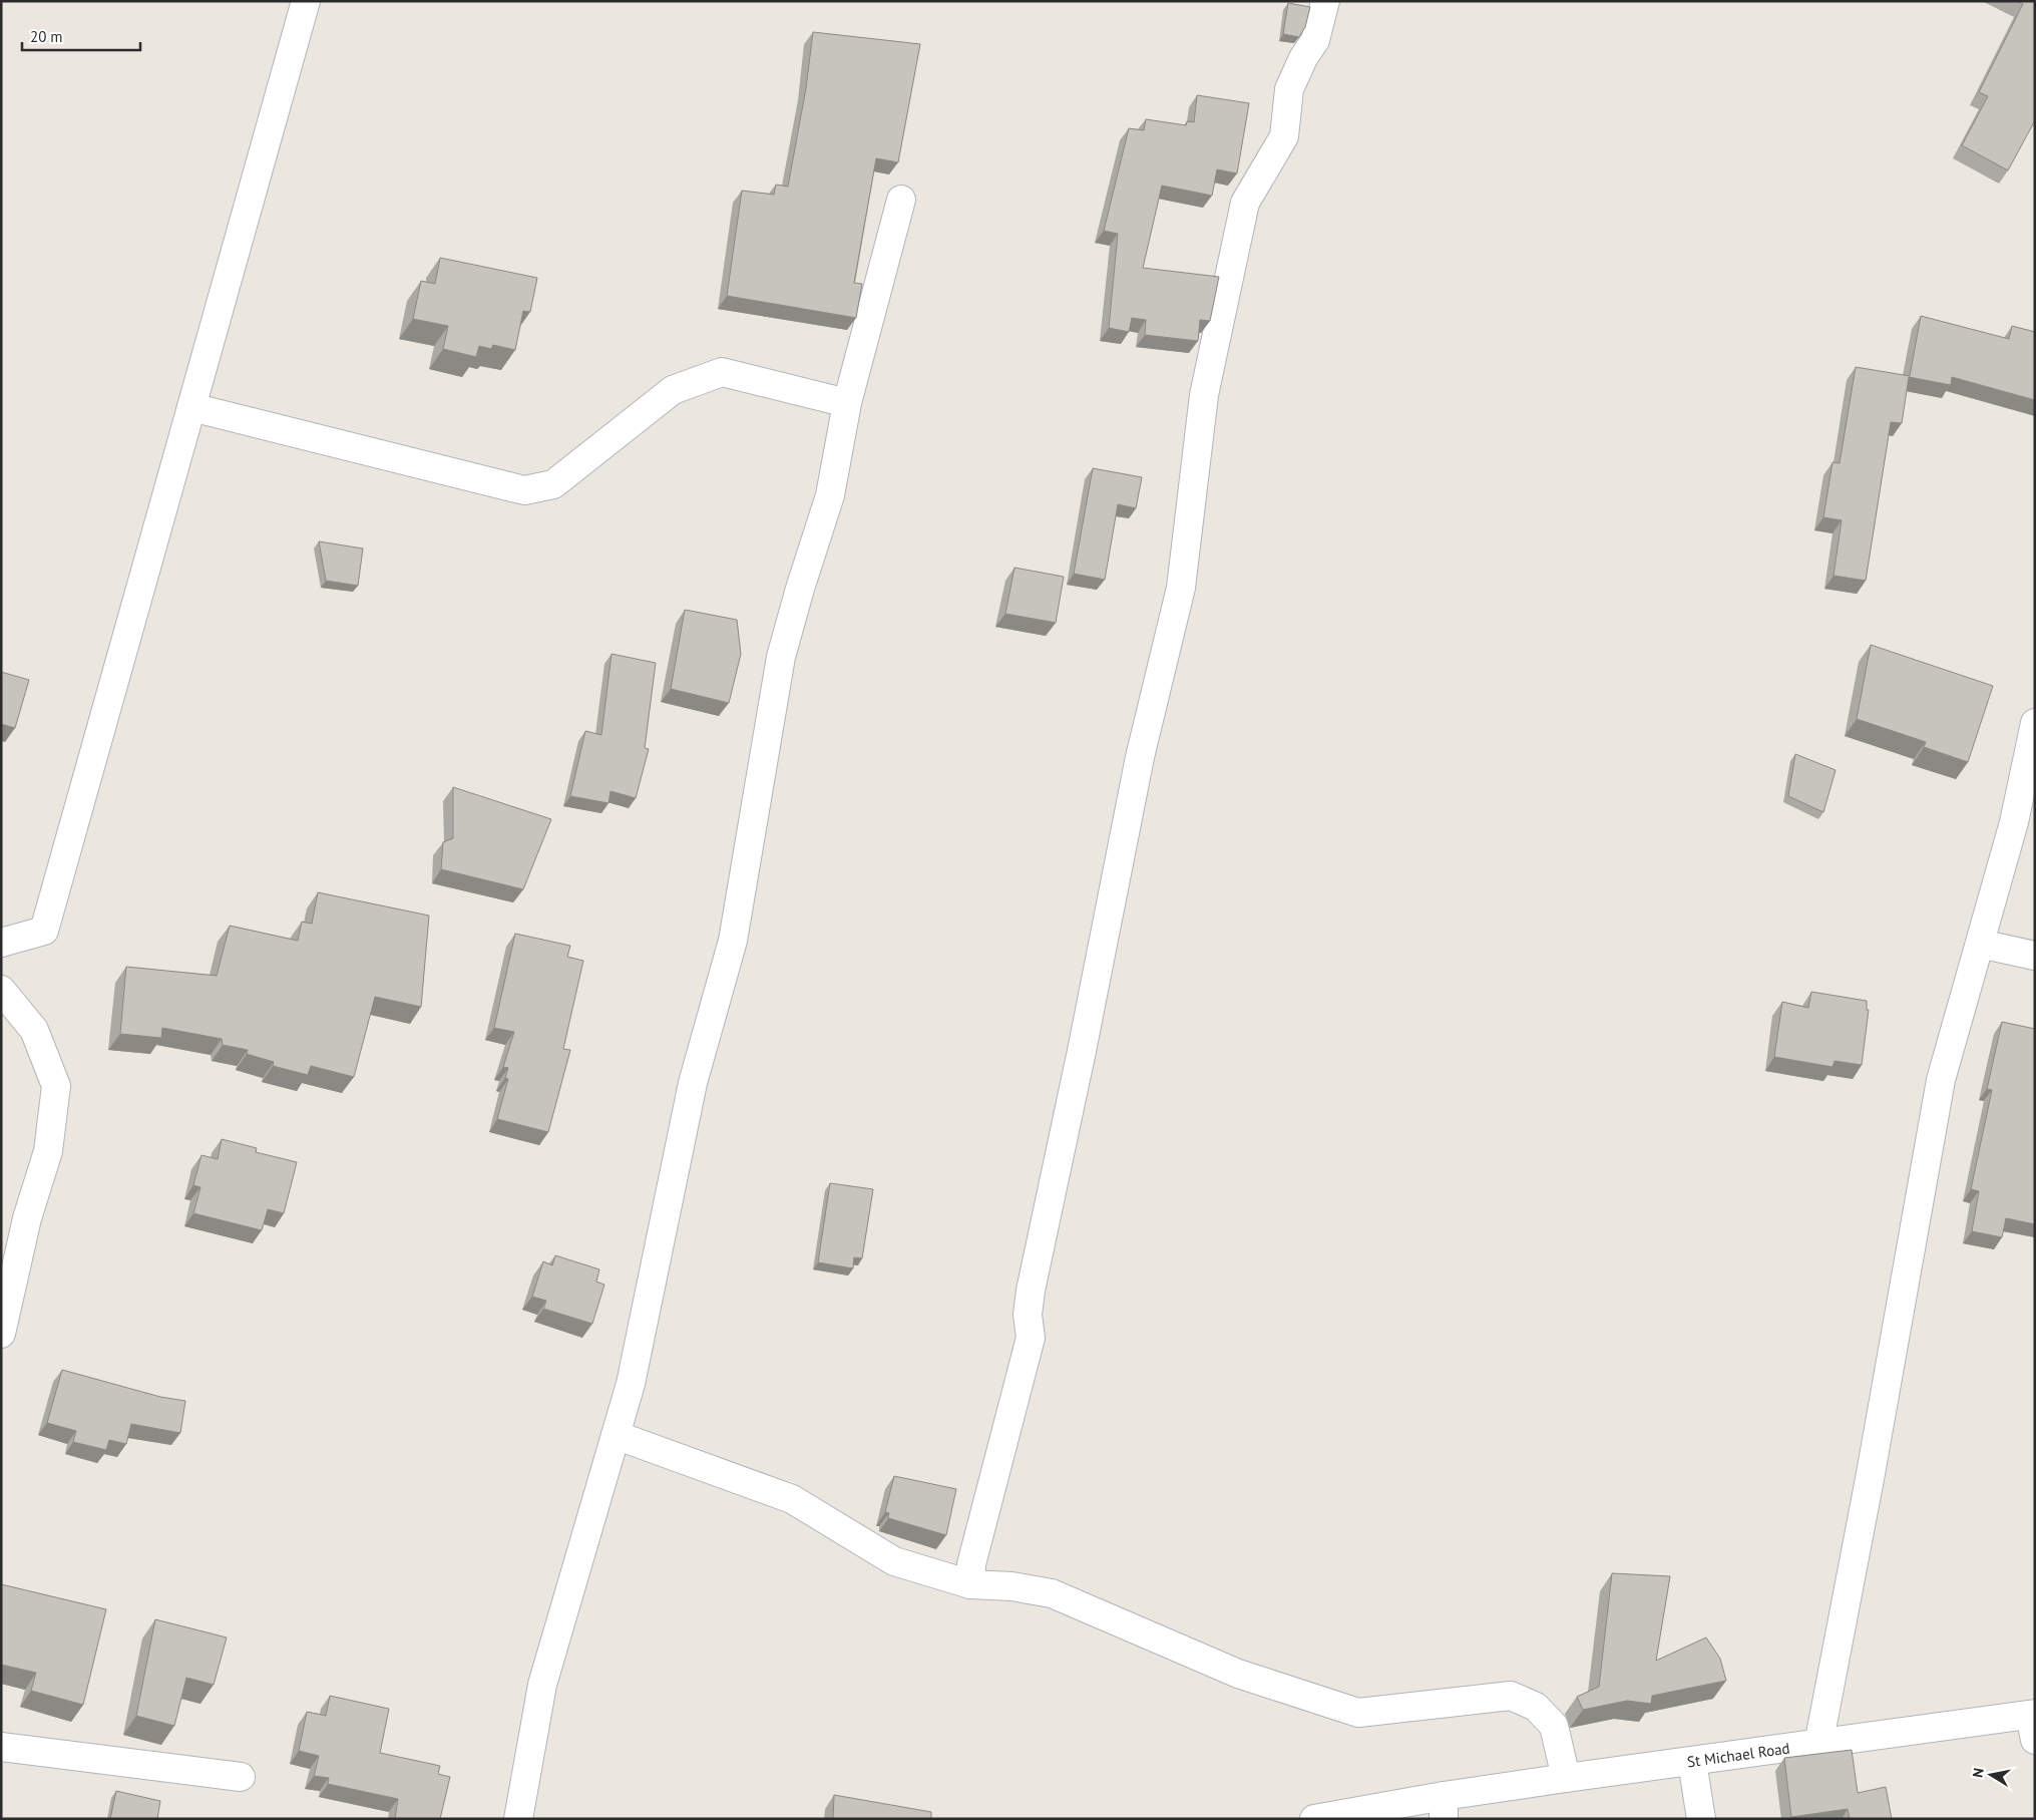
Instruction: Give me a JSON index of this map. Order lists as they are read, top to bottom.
{
  "streets": {
    "street": ["St Michael Road"]
  },
  "scale_bar": "20 m",
  "north": "left"
}
